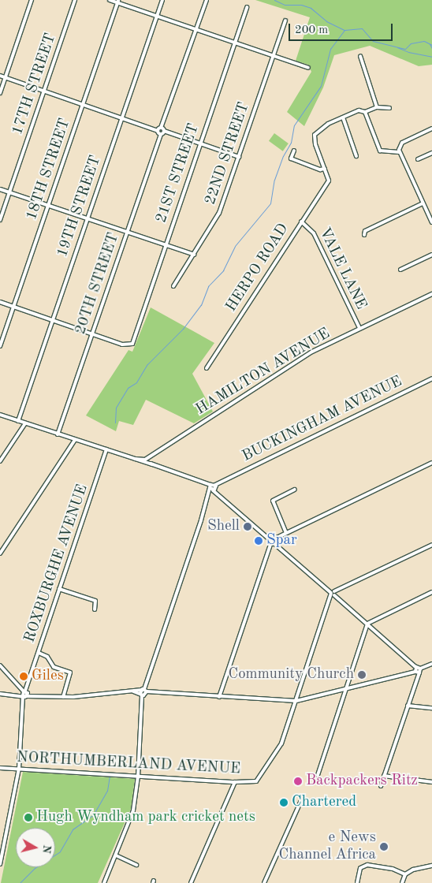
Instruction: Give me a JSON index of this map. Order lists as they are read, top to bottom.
{
  "streets": {
    "street": [
      "17TH STREET",
      "22ND STREET",
      "18TH STREET",
      "21ST STREET",
      "19TH STREET",
      "HERPO ROAD",
      "VALE LANE",
      "20TH STREET",
      "HAMILTON AVENUE",
      "BUCKINGHAM AVENUE",
      "ROXBURGHE AVENUE",
      "NORTHUMBERLAND AVENUE"
    ]
  },
  "crossings": [
    ["21ST STREET", "20TH STREET"],
    ["HERPO ROAD", "VALE LANE"],
    ["VALE LANE", "HAMILTON AVENUE"],
    ["ROXBURGHE AVENUE", "NORTHUMBERLAND AVENUE"]
  ],
  "places": [
    "Shell",
    "Spar",
    "Community Church",
    "Giles",
    "Backpackers Ritz",
    "Chartered",
    "Hugh Wyndham park cricket nets",
    "e News Channel Africa"
  ],
  "scale_bar": "200 m",
  "north": "right"
}
